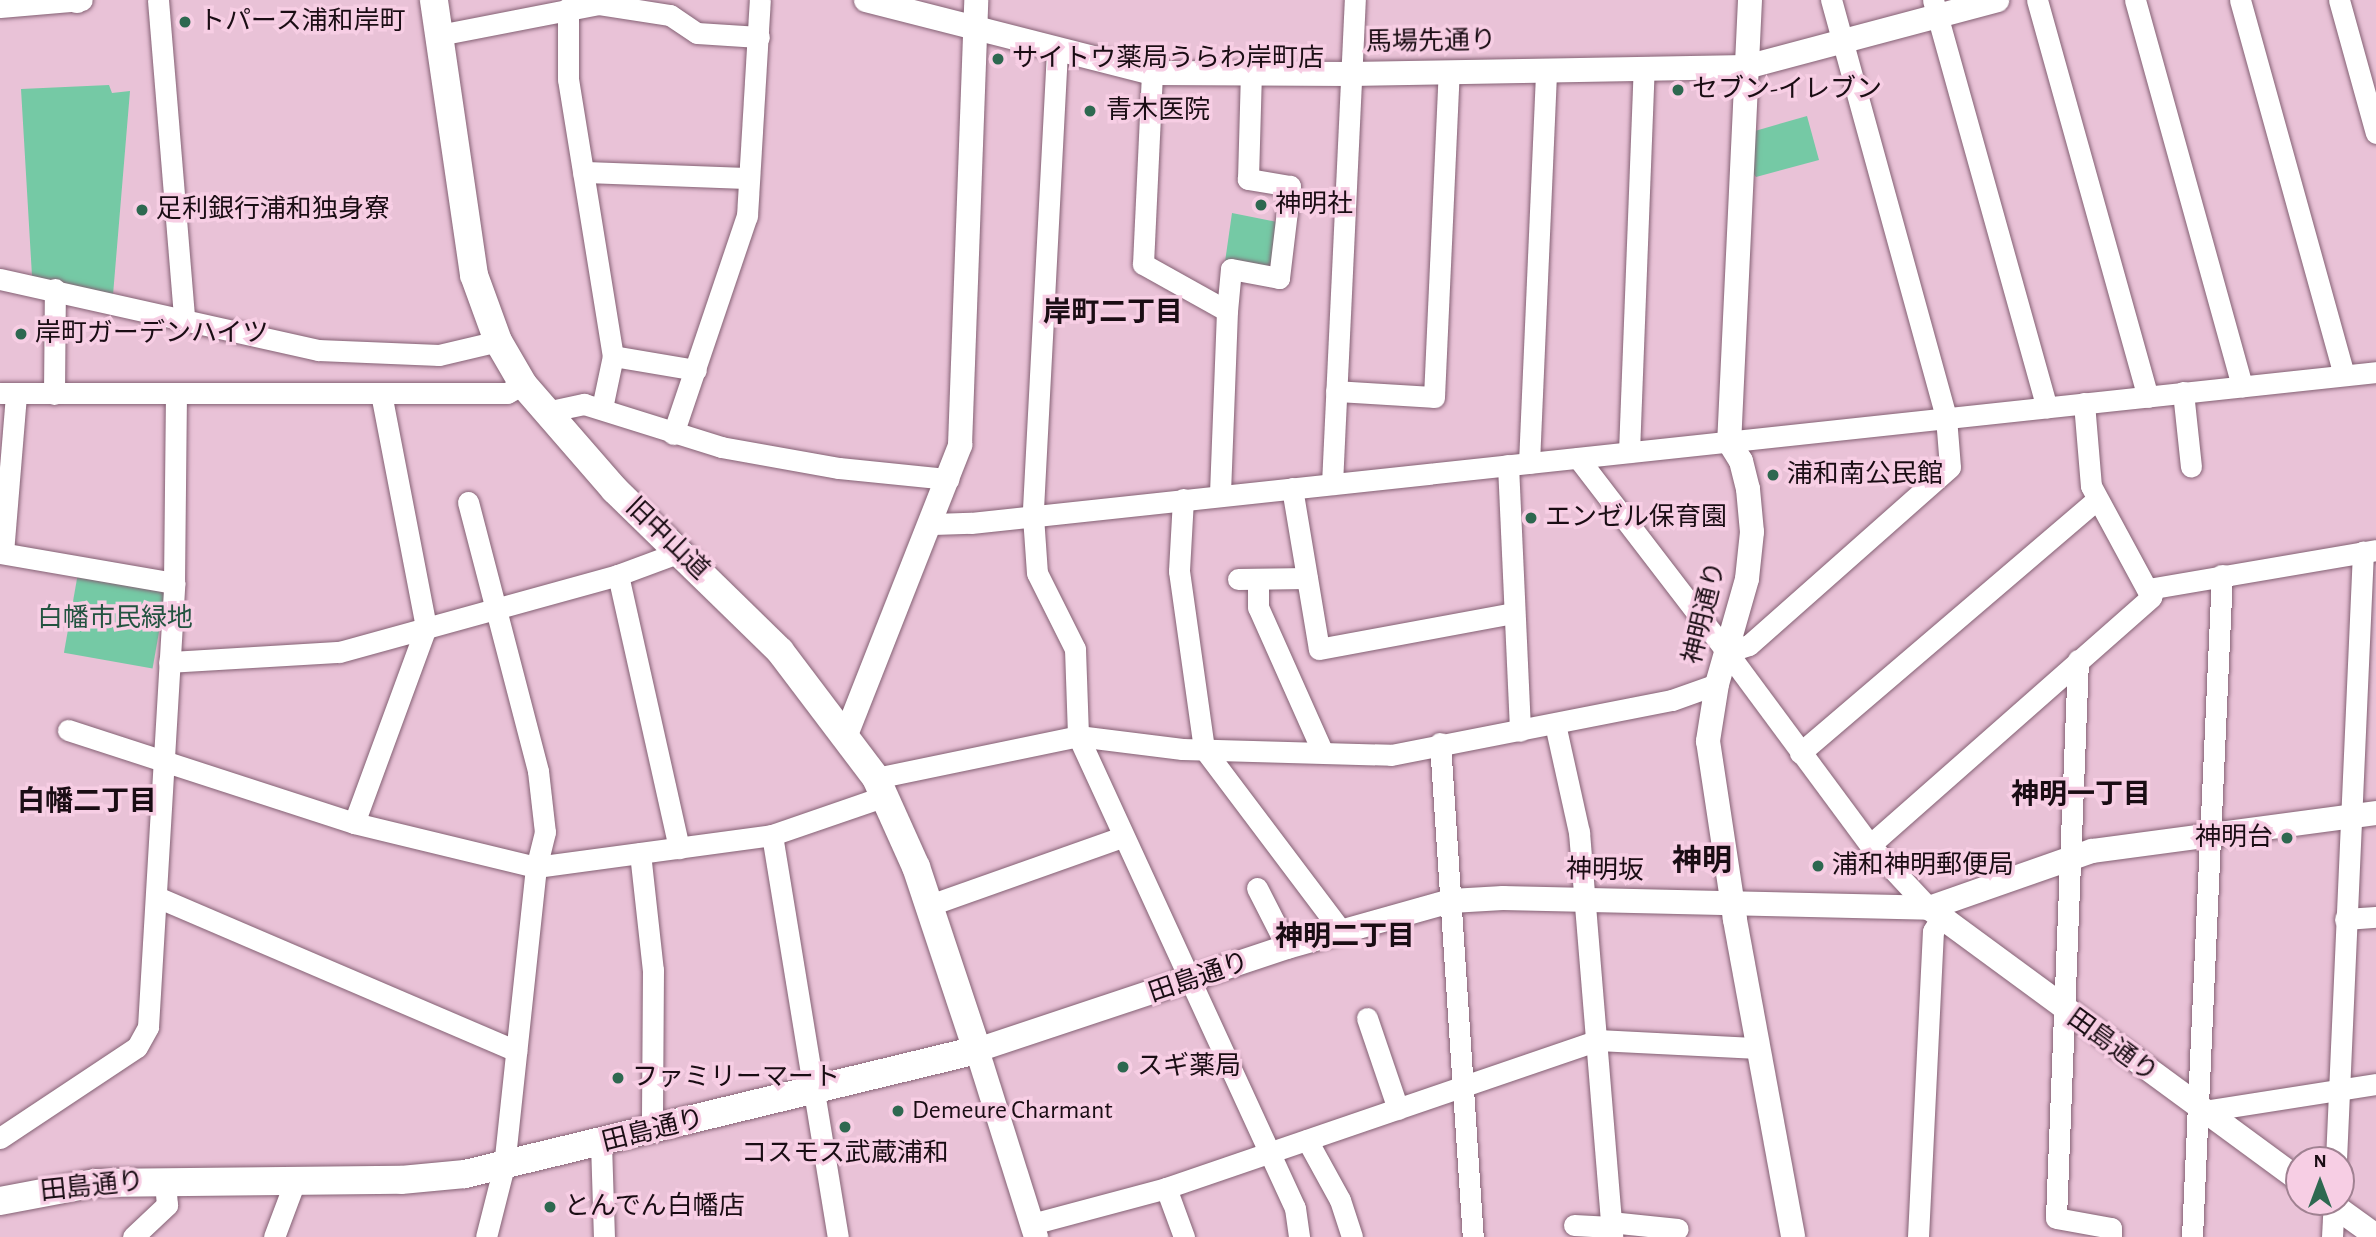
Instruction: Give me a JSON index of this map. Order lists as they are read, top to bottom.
{
  "streets": {
    "main road": ["旧中山道", "田島通り"],
    "street": ["馬場先通り", "神明通り", "神明坂"]
  },
  "crossings": [
    ["馬場先通り", "神明通り"],
    ["旧中山道", "田島通り"],
    ["神明通り", "神明坂"],
    ["神明坂", "田島通り"]
  ],
  "districts": [
    "岸町二丁目",
    "神明一丁目",
    "白幡二丁目",
    "神明",
    "神明二丁目"
  ],
  "parks": ["白幡市民緑地"],
  "places": [
    "トパース浦和岸町",
    "サイトウ薬局うらわ岸町店",
    "セブン-イレブン",
    "青木医院",
    "神明社",
    "足利銀行浦和独身寮",
    "岸町ガーデンハイツ",
    "浦和南公民館",
    "エンゼル保育園",
    "神明台",
    "浦和神明郵便局",
    "スギ薬局",
    "ファミリーマート",
    "Demeure Charmant",
    "コスモス武蔵浦和",
    "とんでん白幡店"
  ],
  "north": "top"
}
